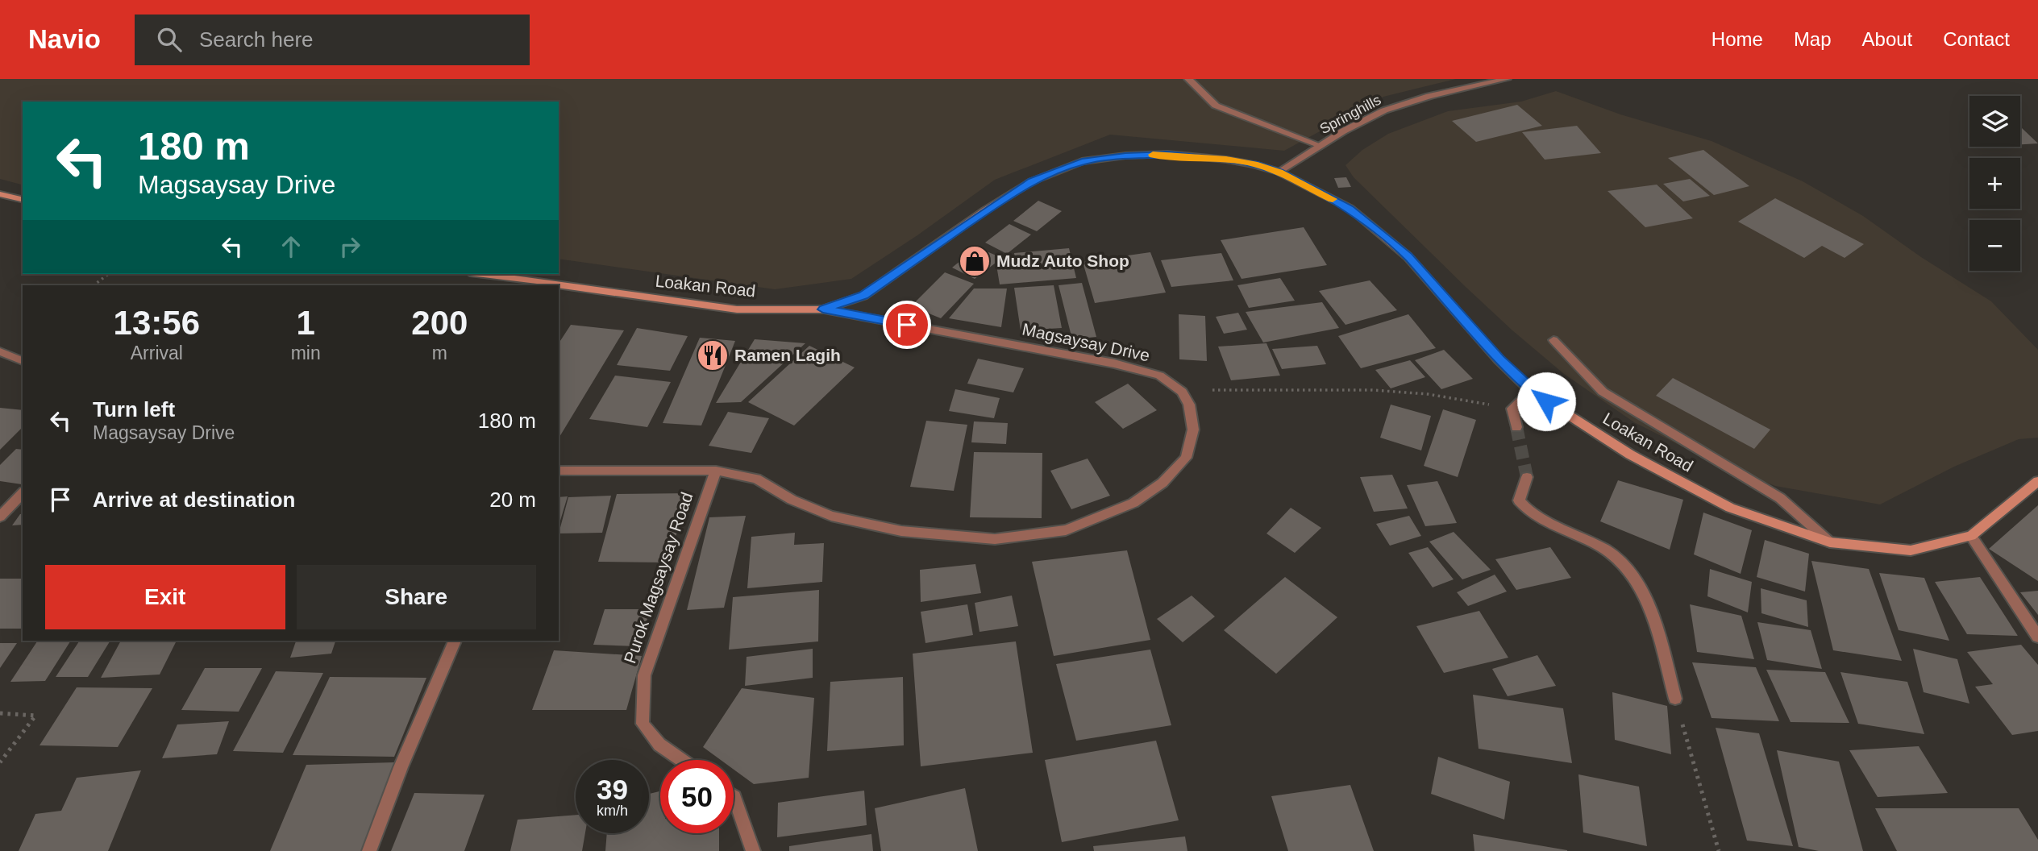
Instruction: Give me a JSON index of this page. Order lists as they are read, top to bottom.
{
  "streets": {
    "main road": ["Loakan Road"],
    "street": ["Springhills", "Magsaysay Drive", "Purok Magsaysay Road"]
  },
  "crossings": [
    ["Springhills", "Loakan Road"],
    ["Loakan Road", "Magsaysay Drive"],
    ["Magsaysay Drive", "Purok Magsaysay Road"]
  ],
  "places": {
    "shop": ["Mudz Auto Shop"],
    "restaurant": ["Ramen Lagih"]
  },
  "page": {
    "header": "Navio",
    "search": "Search here",
    "nav": [
      "Home",
      "Map",
      "About",
      "Contact"
    ],
    "map_buttons": ["+", "−"],
    "turn": ["180 m", "Magsaysay Drive"],
    "eta": [
      "13:56",
      "Arrival",
      "1",
      "min",
      "200",
      "m"
    ],
    "list": [
      {
        "name": "Turn left",
        "note": "Magsaysay Drive",
        "value": "180 m"
      },
      {
        "name": "Arrive at destination",
        "value": "20 m"
      }
    ],
    "buttons": ["Exit", "Share"],
    "speed": "39 km/h",
    "limit": "50"
  }
}
